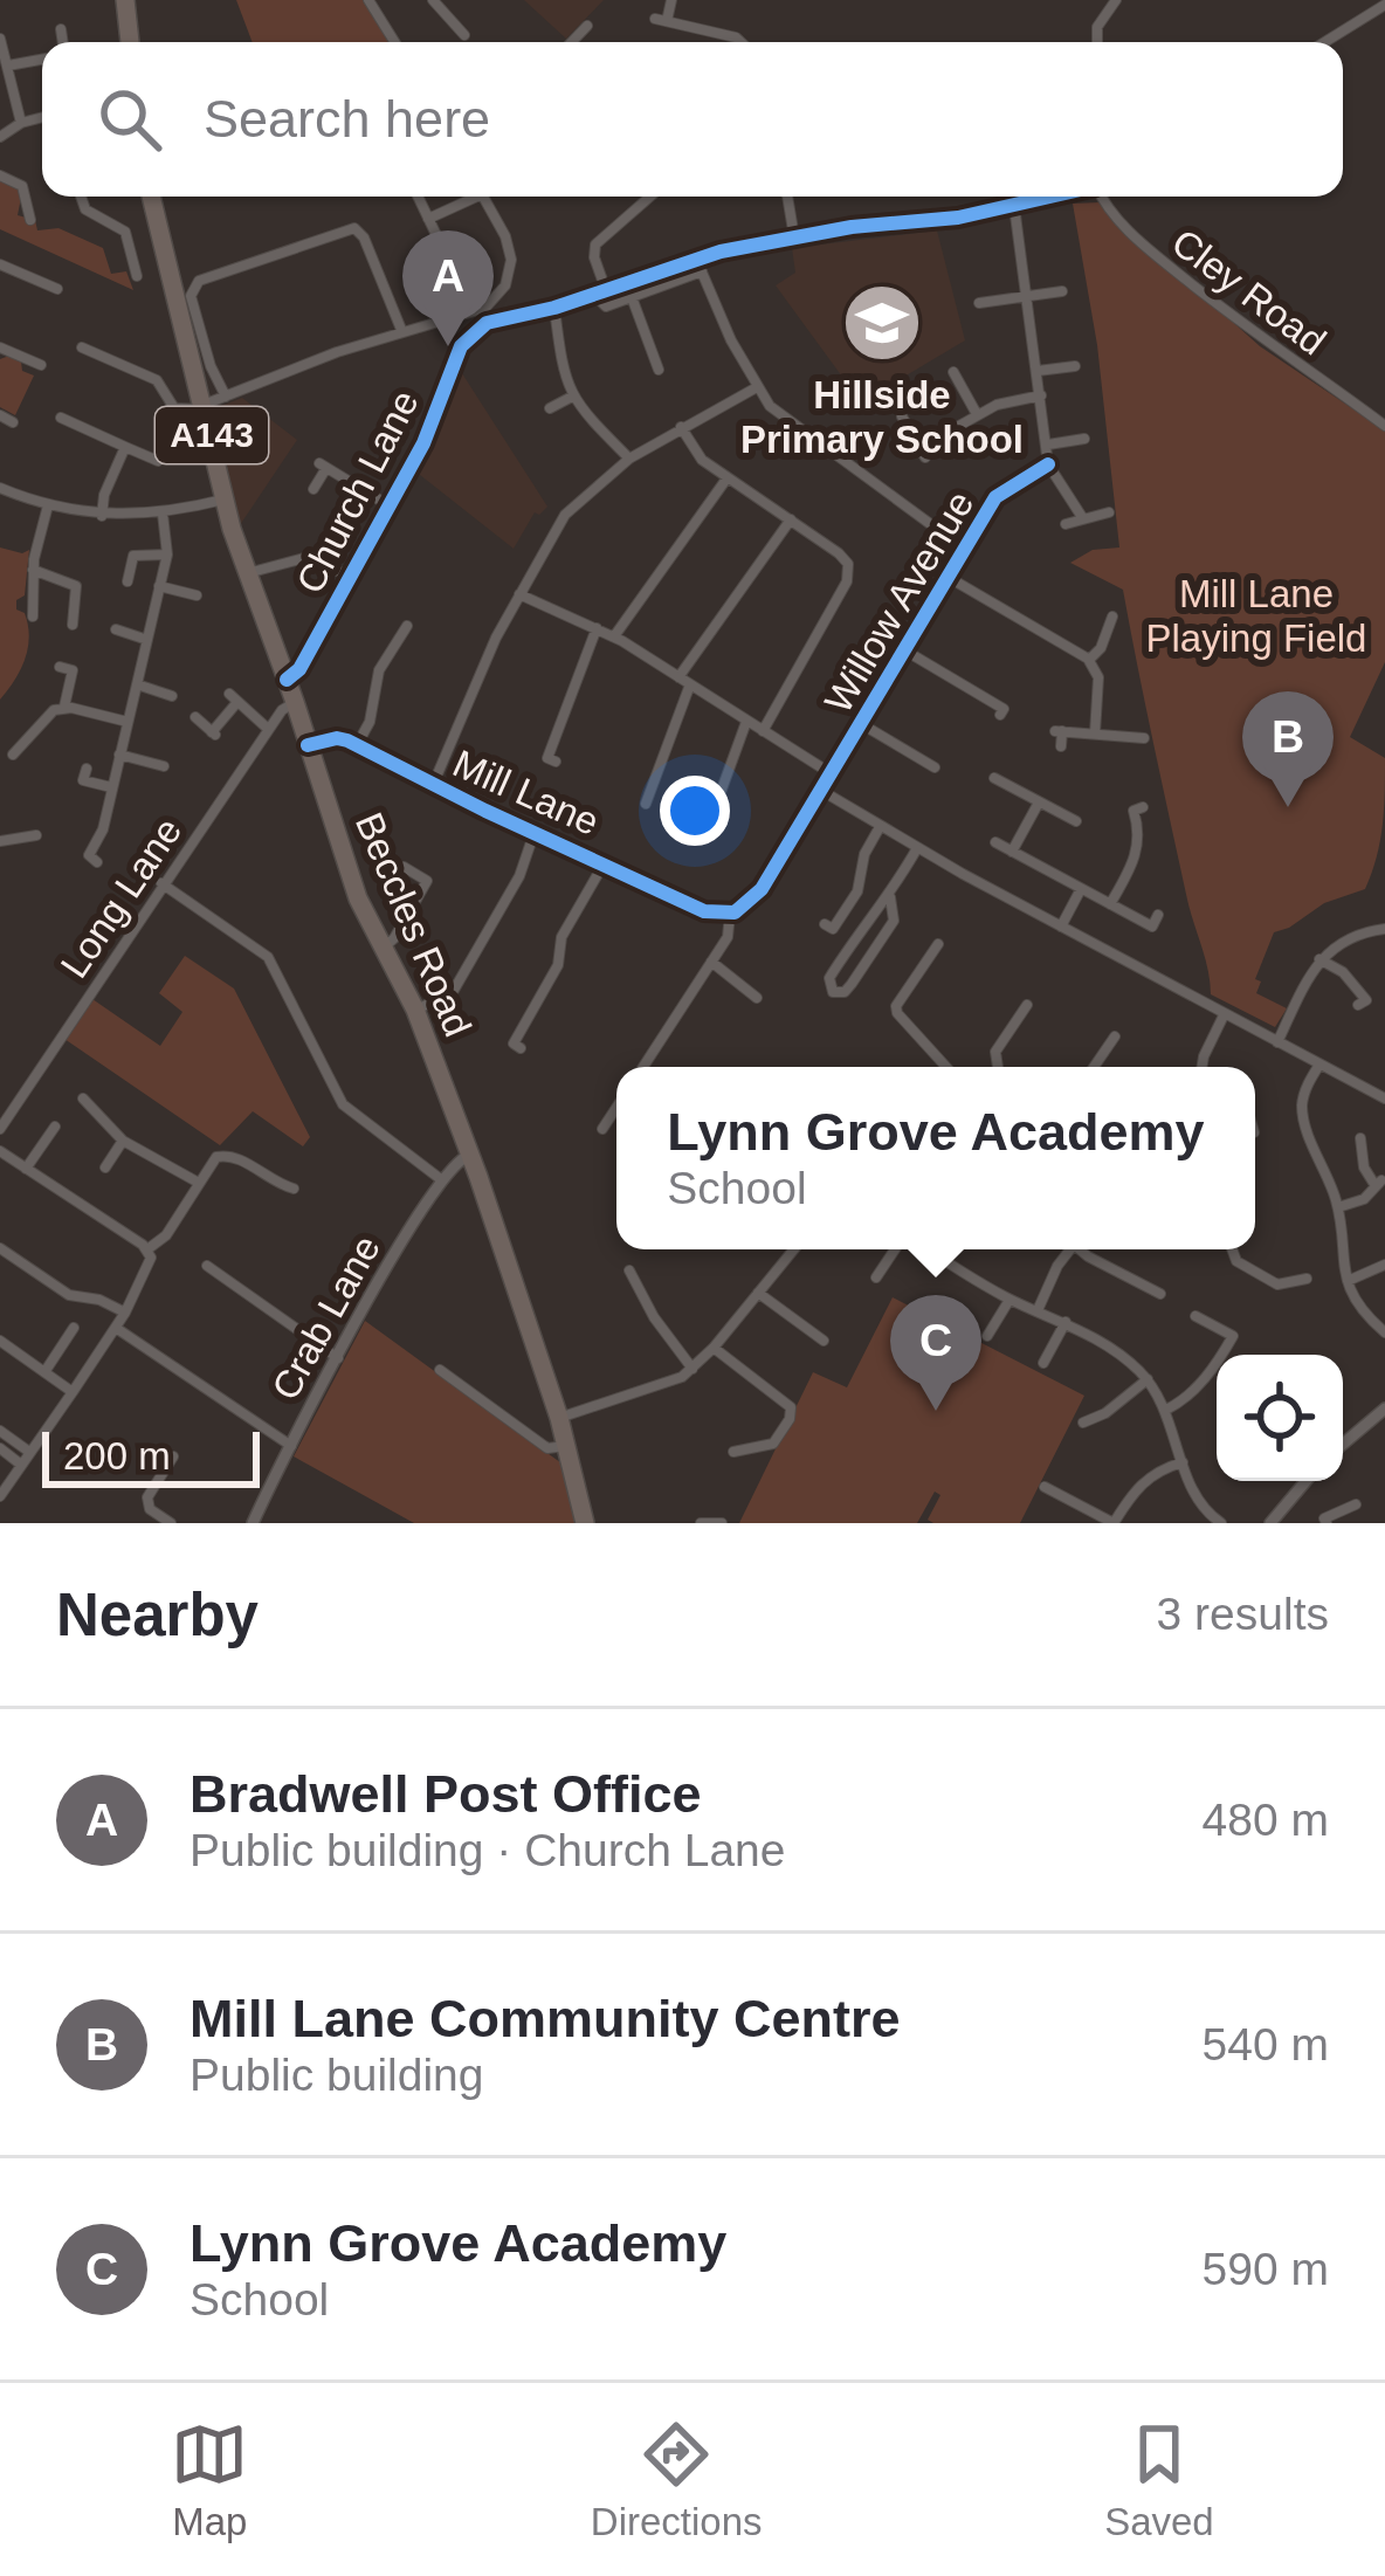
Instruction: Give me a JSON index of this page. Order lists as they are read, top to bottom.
{
  "streets": {
    "highway": ["A143", "Beccles Road"],
    "street": [
      "Cley Road",
      "Church Lane",
      "Willow Avenue",
      "Mill Lane",
      "Long Lane",
      "Crab Lane"
    ]
  },
  "crossings": [
    ["Church Lane", "Beccles Road"],
    ["Mill Lane", "Beccles Road"],
    ["Long Lane", "Beccles Road"],
    ["Beccles Road", "Crab Lane"]
  ],
  "parks": ["Mill Lane Playing Field"],
  "places": {
    "school or university": ["Hillside Primary School"]
  },
  "scale_bar": "200 m",
  "page": {
    "search": "Search here",
    "pins": ["A", "B", "C"],
    "popup": ["Lynn Grove Academy", "School"],
    "scale": "200 m",
    "heading": ["Nearby", "3 results"],
    "list": [
      {
        "mark": "A",
        "name": "Bradwell Post Office",
        "note": "Public building · Church Lane",
        "value": "480 m"
      },
      {
        "mark": "B",
        "name": "Mill Lane Community Centre",
        "note": "Public building",
        "value": "540 m"
      },
      {
        "mark": "C",
        "name": "Lynn Grove Academy",
        "note": "School",
        "value": "590 m"
      }
    ],
    "nav": ["Map", "Directions", "Saved"]
  }
}
